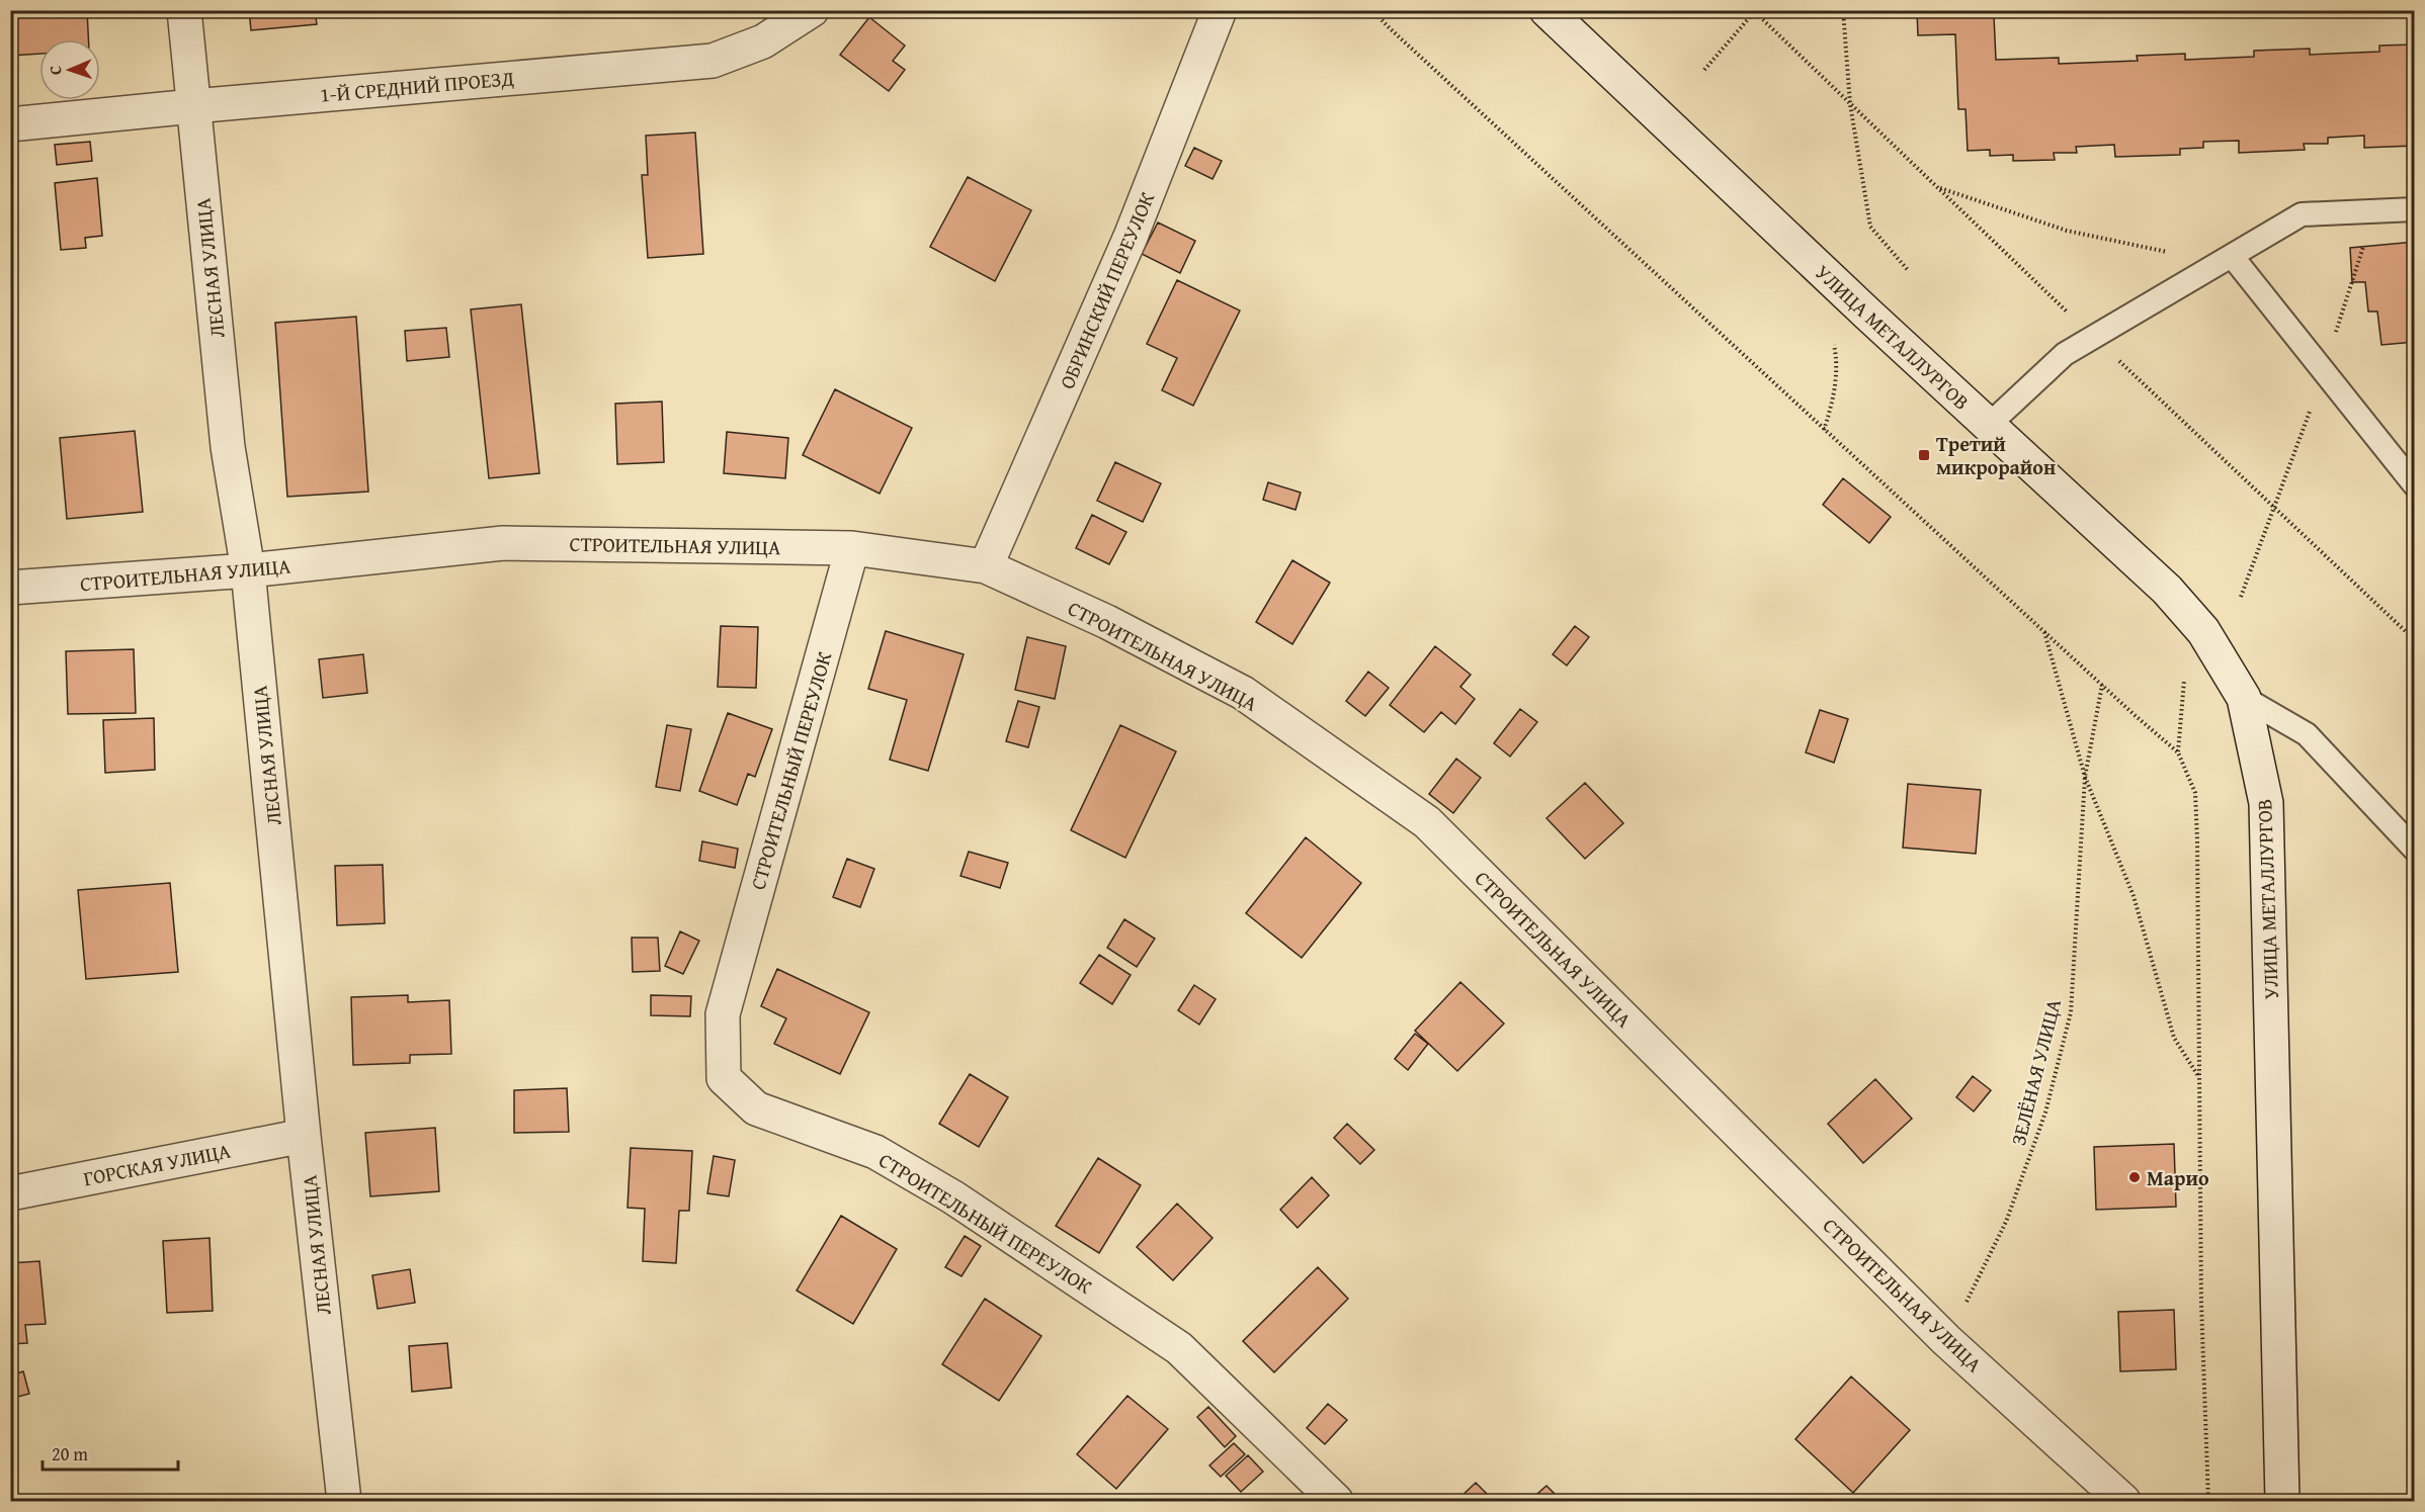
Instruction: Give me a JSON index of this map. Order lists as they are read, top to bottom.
{
  "streets": {
    "street": [
      "1-Й СРЕДНИЙ ПРОЕЗД",
      "ЛЕСНАЯ УЛИЦА",
      "ОБРИНСКИЙ ПЕРЕУЛОК",
      "УЛИЦА МЕТАЛЛУРГОВ",
      "СТРОИТЕЛЬНАЯ УЛИЦА",
      "СТРОИТЕЛЬНЫЙ ПЕРЕУЛОК",
      "ГОРСКАЯ УЛИЦА"
    ],
    "path": ["ЗЕЛЁНАЯ УЛИЦА"]
  },
  "crossings": [
    ["1-Й СРЕДНИЙ ПРОЕЗД", "ЛЕСНАЯ УЛИЦА"],
    ["ЛЕСНАЯ УЛИЦА", "СТРОИТЕЛЬНАЯ УЛИЦА"],
    ["ЛЕСНАЯ УЛИЦА", "ГОРСКАЯ УЛИЦА"],
    ["ОБРИНСКИЙ ПЕРЕУЛОК", "СТРОИТЕЛЬНАЯ УЛИЦА"],
    ["СТРОИТЕЛЬНАЯ УЛИЦА", "СТРОИТЕЛЬНЫЙ ПЕРЕУЛОК"],
    ["СТРОИТЕЛЬНАЯ УЛИЦА", "ЗЕЛЁНАЯ УЛИЦА"]
  ],
  "places": {
    "transit": ["Третий микрорайон"],
    "other": ["Марио"]
  },
  "scale_bar": "20 m",
  "north": "left"
}
